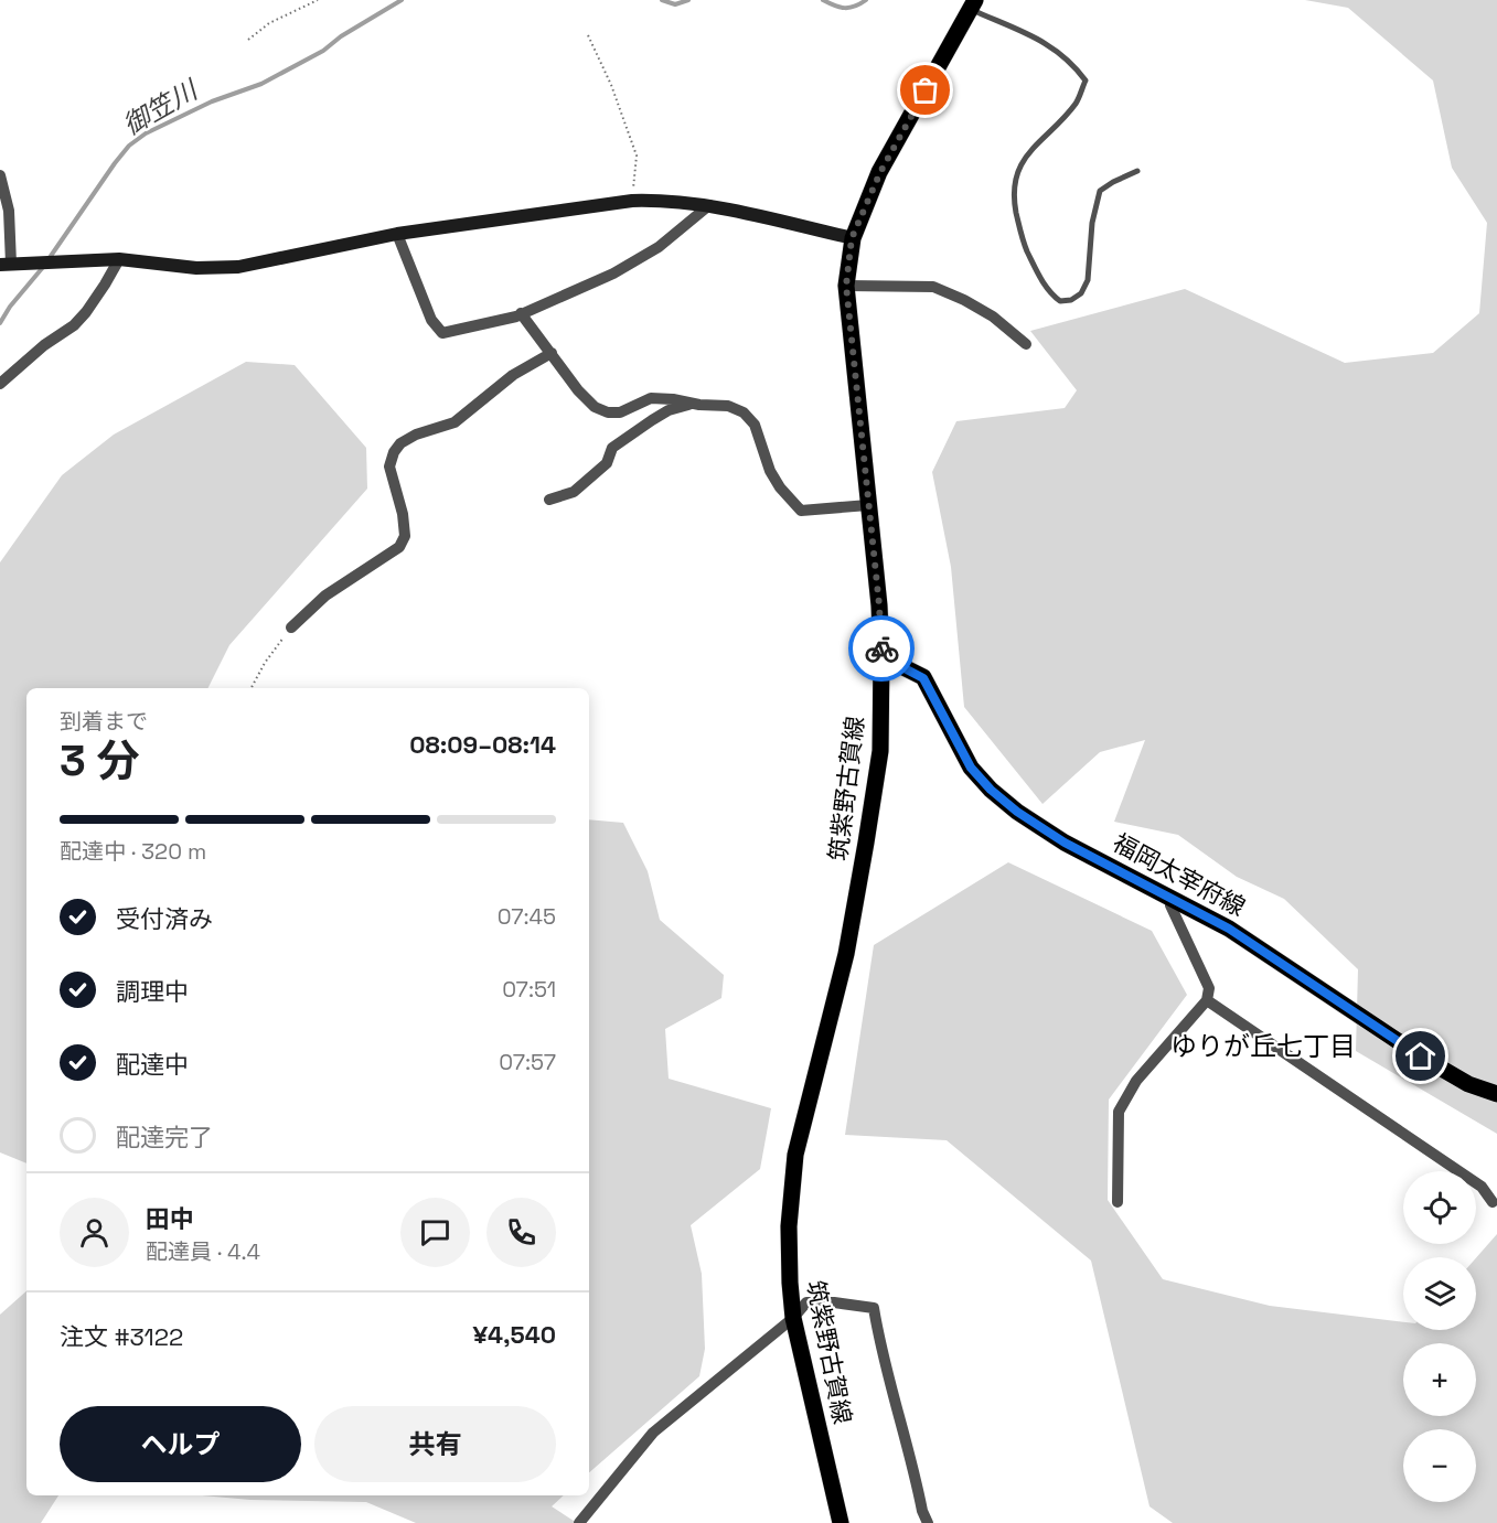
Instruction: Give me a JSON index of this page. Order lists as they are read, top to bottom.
{
  "streets": {
    "main road": ["筑紫野古賀線", "福岡太宰府線"]
  },
  "crossings": [
    ["筑紫野古賀線", "福岡太宰府線"]
  ],
  "districts": ["ゆりが丘七丁目"],
  "water": ["御笠川"],
  "page": {
    "heading": ["3 分", "到着まで", "08:09–08:14"],
    "panel": [
      "田中",
      "配達員 · 4.4",
      "注文 #3122",
      "¥4,540"
    ],
    "bar": "配達中 · 320 m",
    "list": [
      ["受付済み", "07:45"],
      ["調理中", "07:51"],
      ["配達中", "07:57"],
      "配達完了"
    ],
    "map_buttons": ["+", "−"],
    "buttons": ["ヘルプ", "共有"]
  }
}
